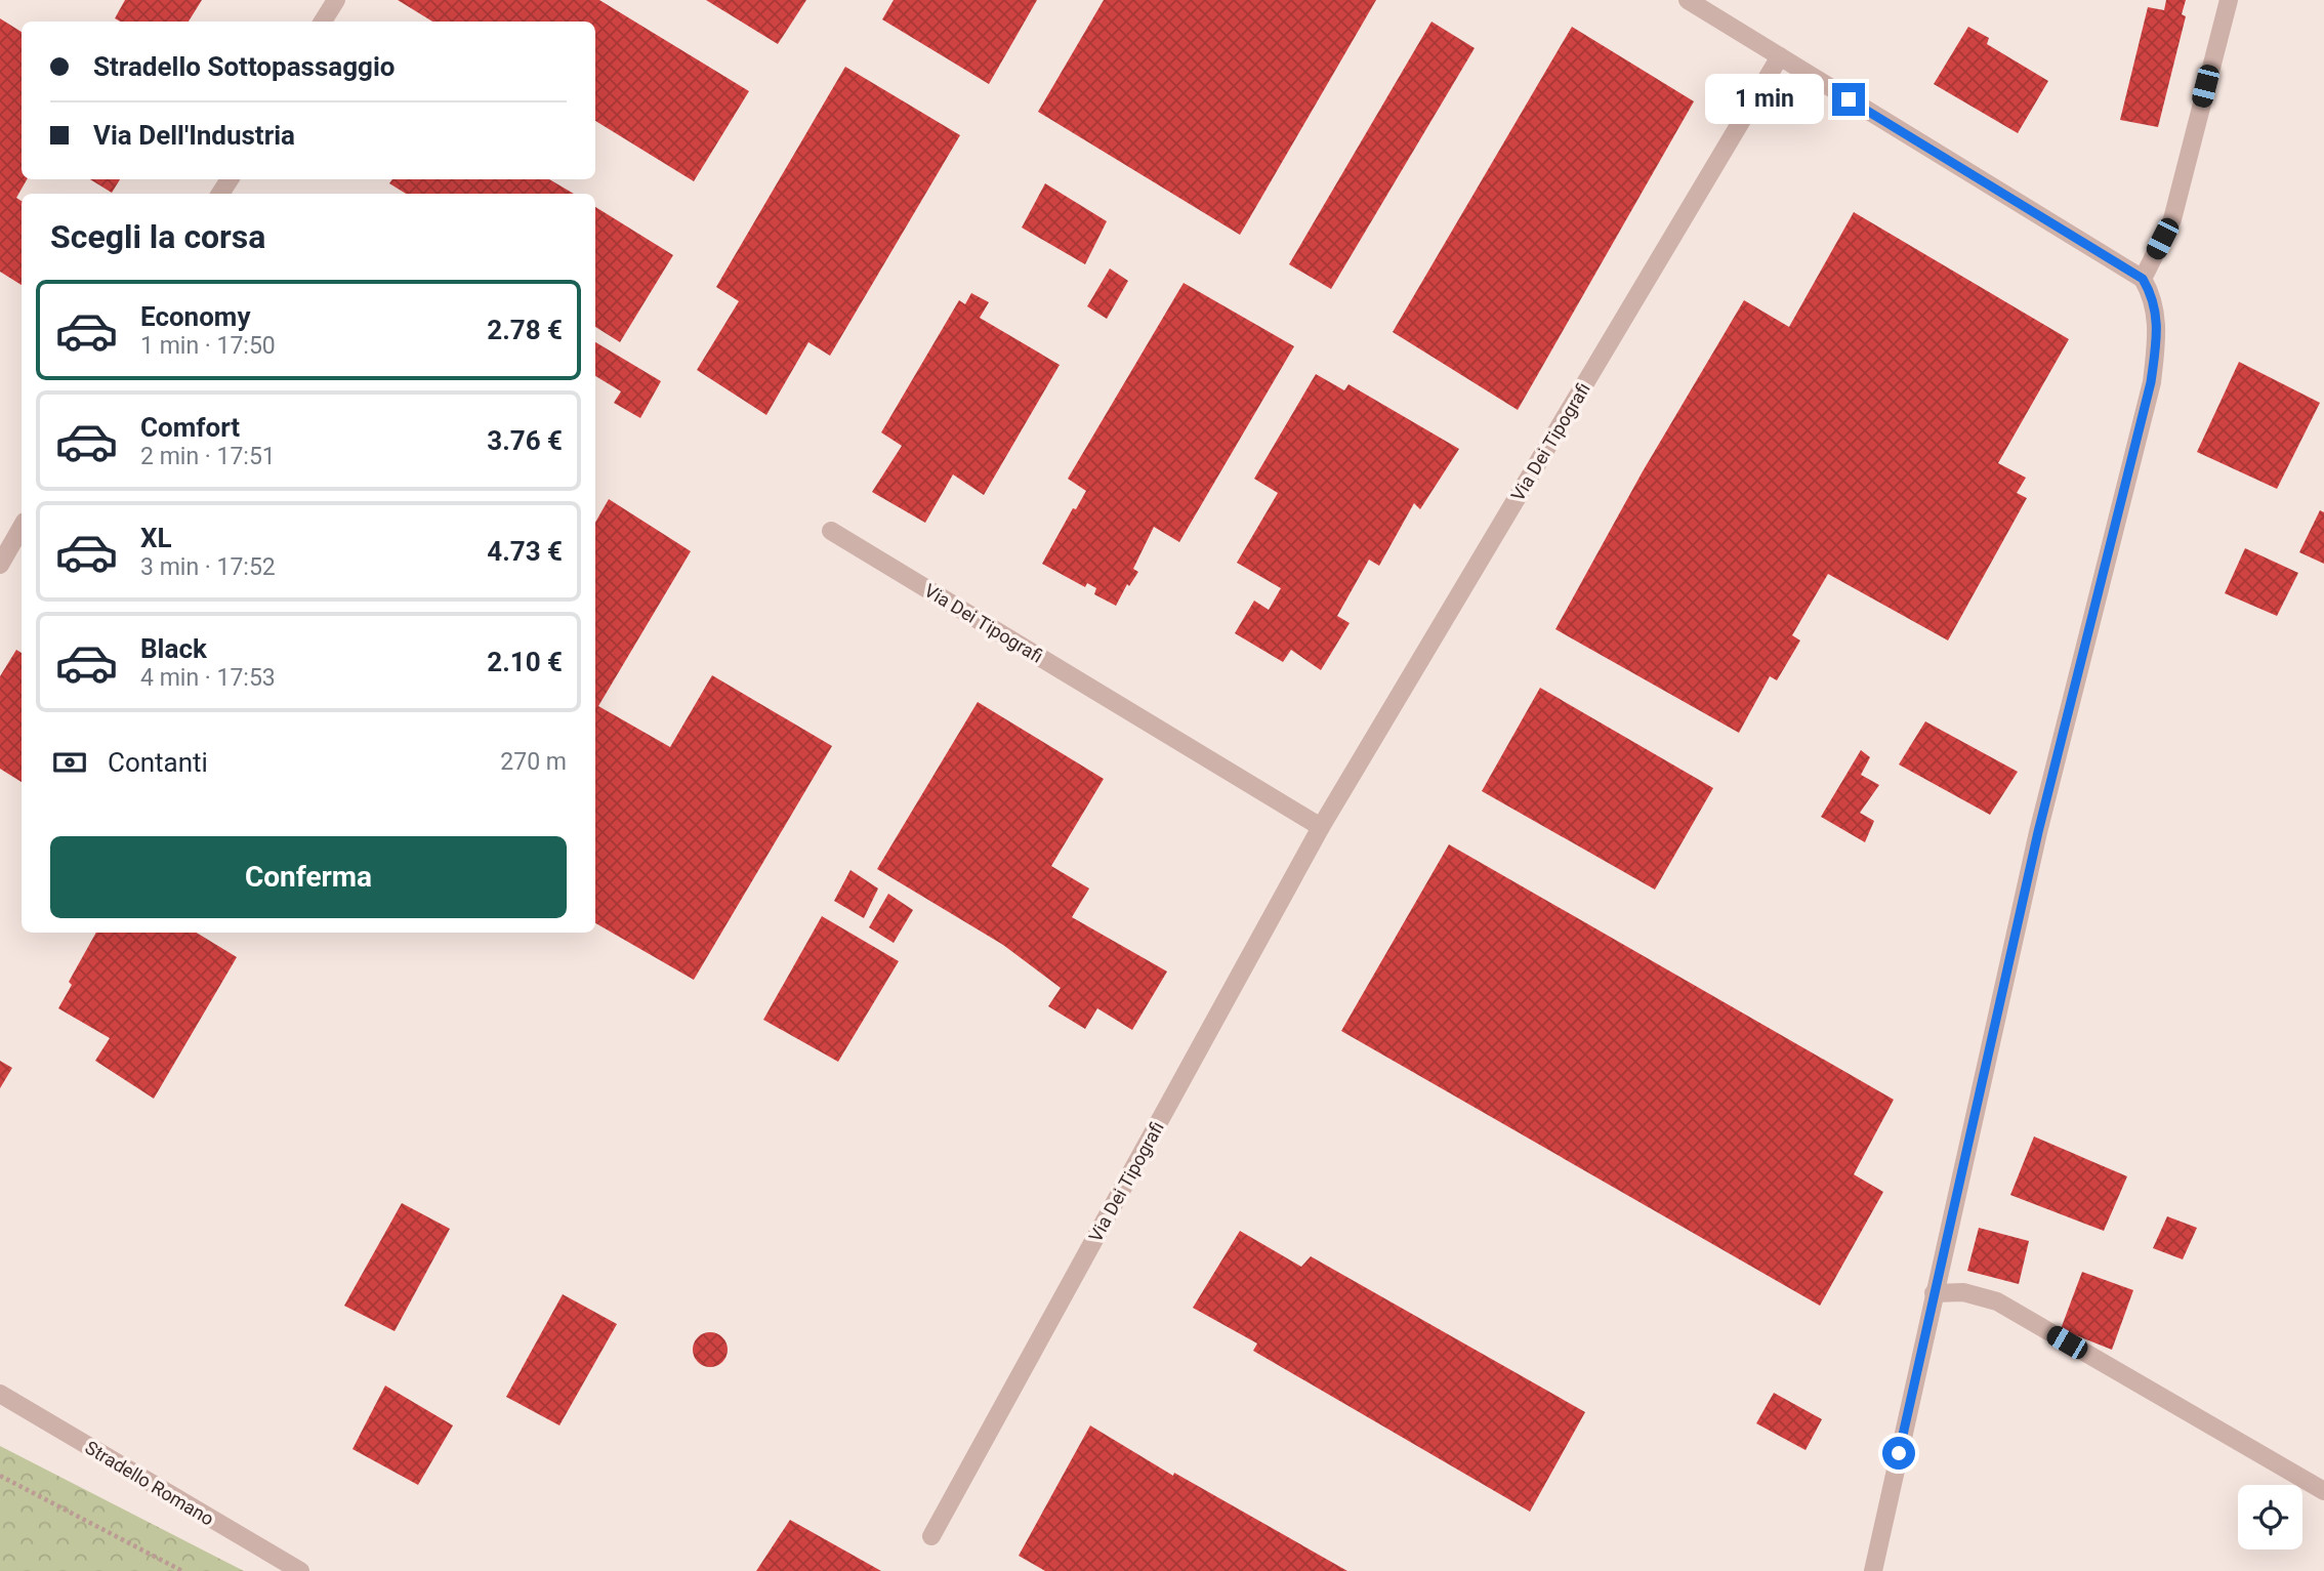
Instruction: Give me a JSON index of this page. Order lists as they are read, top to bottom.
{
  "streets": {
    "street": ["Via Dei Tipografi", "Stradello Romano"]
  },
  "page": {
    "banner": ["Stradello Sottopassaggio", "Via Dell'Industria"],
    "bubble": "1 min",
    "heading": "Scegli la corsa",
    "list": [
      {
        "name": "Economy",
        "note": "1 min · 17:50",
        "value": "2.78 €"
      },
      {
        "name": "Comfort",
        "note": "2 min · 17:51",
        "value": "3.76 €"
      },
      {
        "name": "XL",
        "note": "3 min · 17:52",
        "value": "4.73 €"
      },
      {
        "name": "Black",
        "note": "4 min · 17:53",
        "value": "2.10 €"
      }
    ],
    "pay": ["Contanti", "270 m"],
    "buttons": "Conferma"
  }
}
